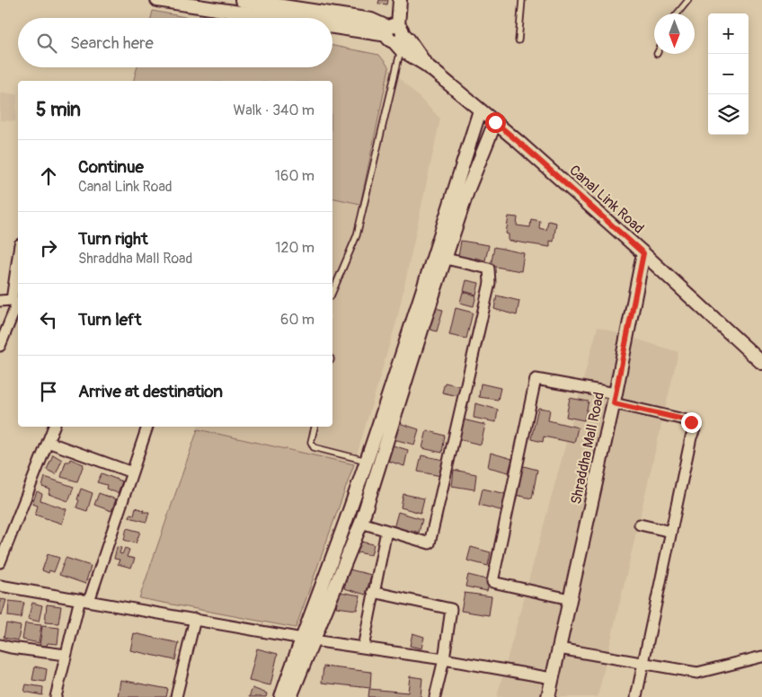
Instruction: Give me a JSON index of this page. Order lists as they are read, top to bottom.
{
  "streets": {
    "street": ["Canal Link Road", "Shraddha Mall Road"]
  },
  "crossings": [
    ["Canal Link Road", "Shraddha Mall Road"]
  ],
  "north": "bottom",
  "page": {
    "map_buttons": ["+", "−"],
    "search": "Search here",
    "heading": ["5 min", "Walk · 340 m"],
    "list": [
      ["Continue", "Canal Link Road", "160 m"],
      ["Turn right", "Shraddha Mall Road", "120 m"],
      ["Turn left", "60 m"],
      "Arrive at destination"
    ]
  }
}
